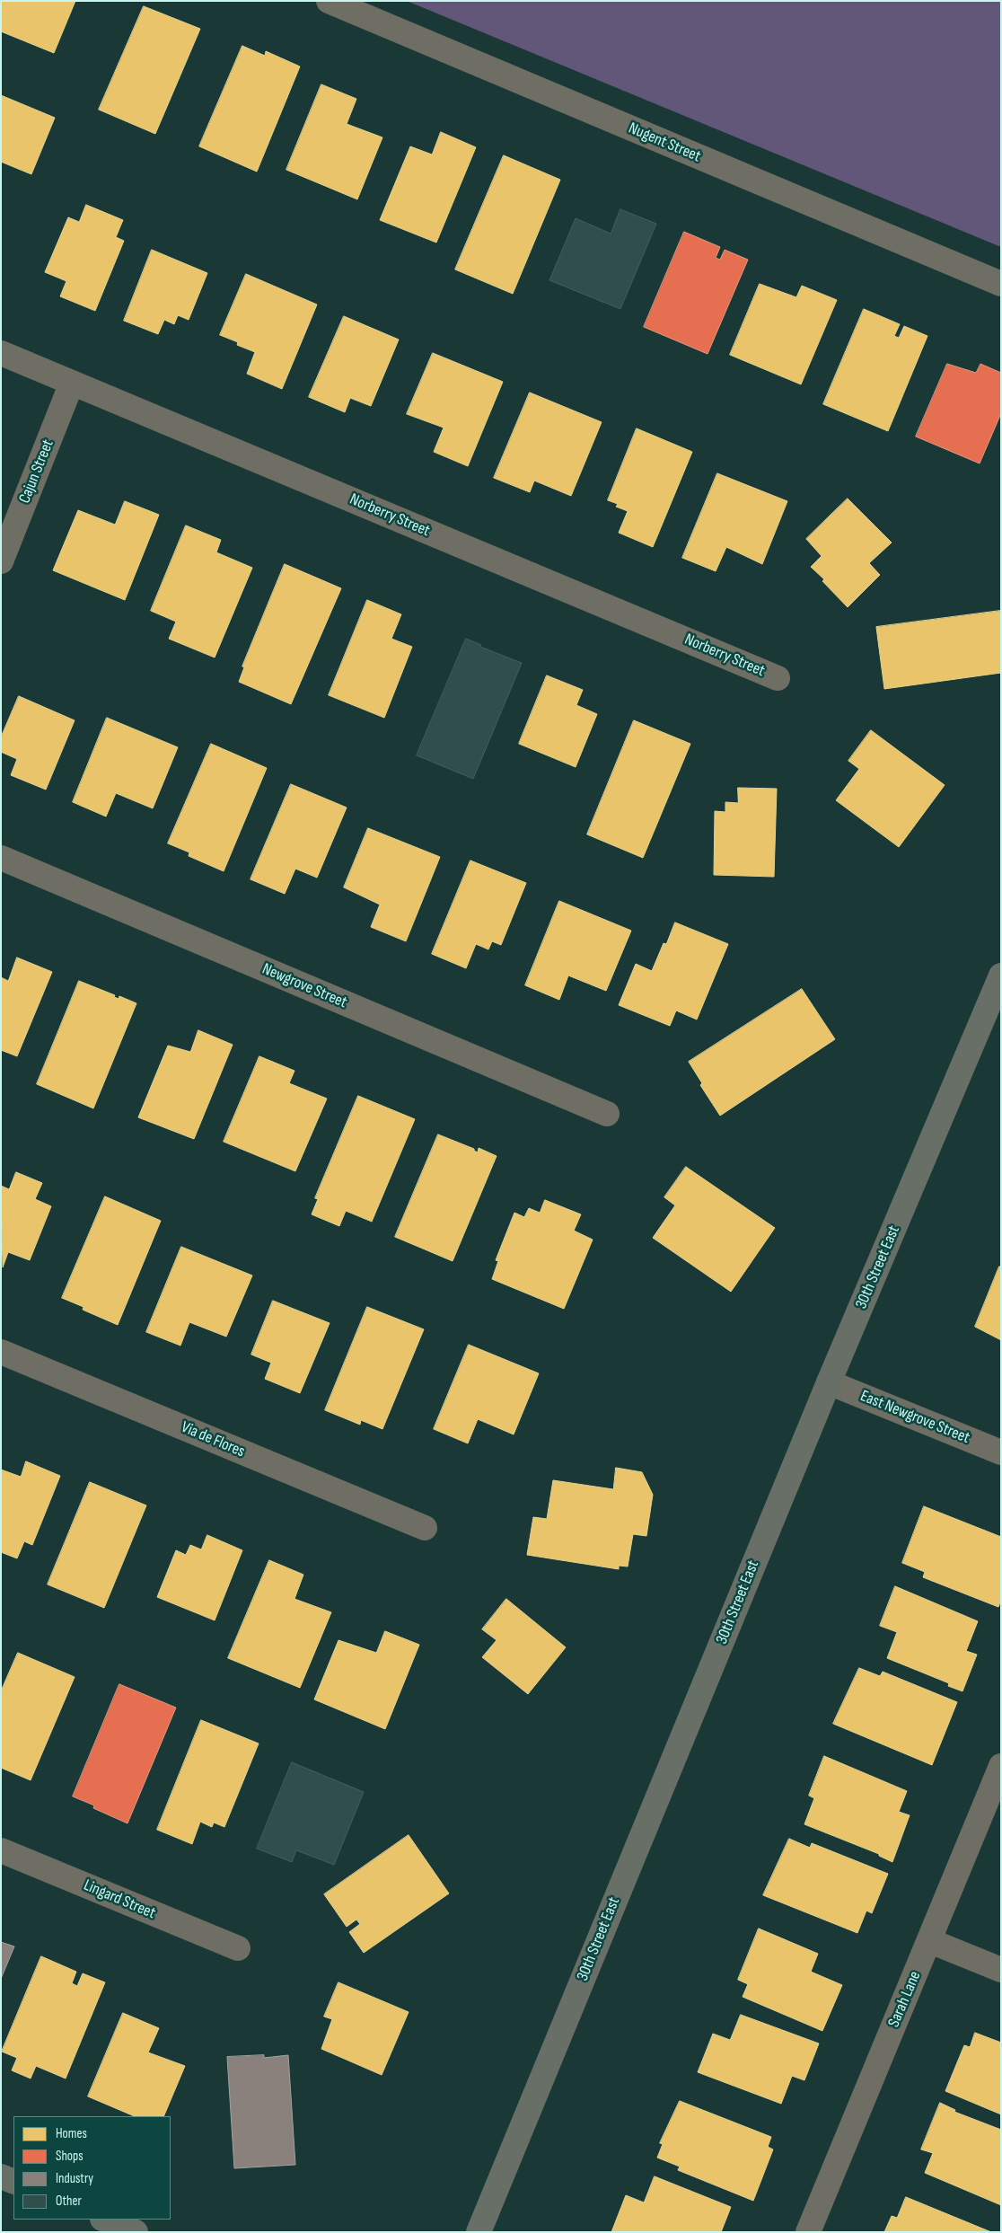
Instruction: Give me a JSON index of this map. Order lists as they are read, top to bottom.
{
  "streets": {
    "main road": ["30th Street East"],
    "street": [
      "Nugent Street",
      "Cajun Street",
      "Norberry Street",
      "Newgrove Street",
      "East Newgrove Street",
      "Via de Flores",
      "Lingard Street",
      "Sarah Lane"
    ]
  },
  "crossings": [
    ["Cajun Street", "Norberry Street"],
    ["30th Street East", "East Newgrove Street"]
  ],
  "legend": [
    "Homes",
    "Shops",
    "Industry",
    "Other"
  ]
}
